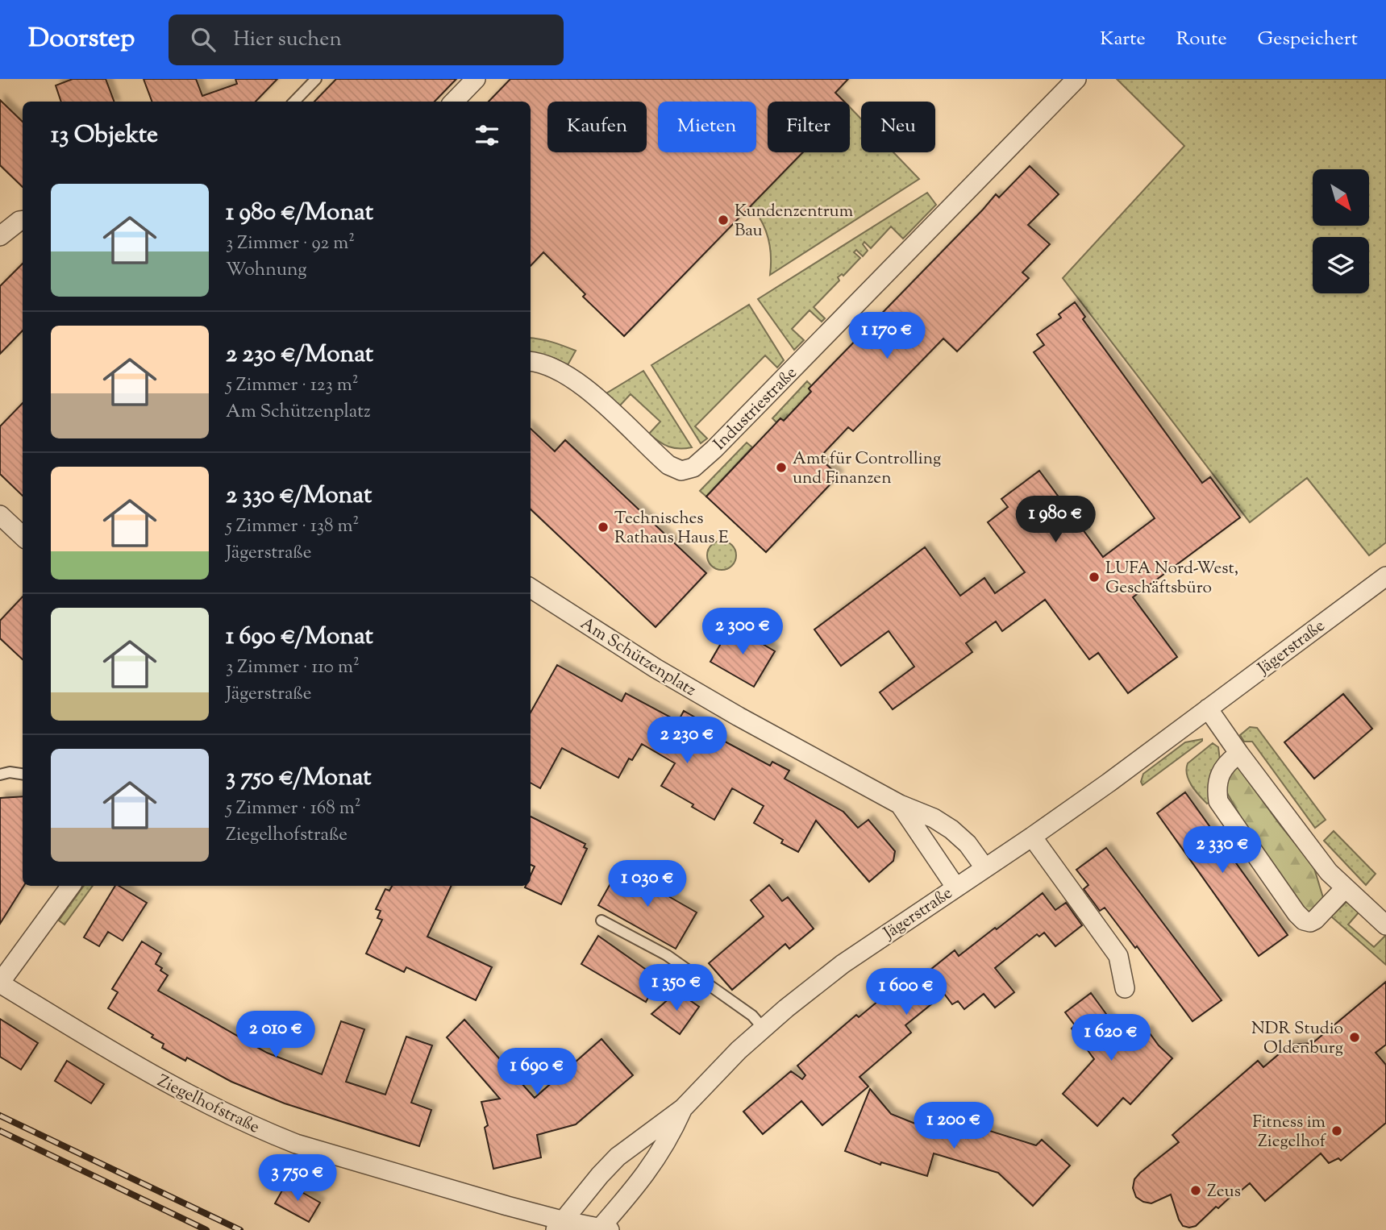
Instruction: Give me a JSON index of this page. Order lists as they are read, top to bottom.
{
  "streets": {
    "street": [
      "Industriestraße",
      "Jägerstraße",
      "Am Schützenplatz",
      "Ziegelhofstraße"
    ]
  },
  "crossings": [
    ["Jägerstraße", "Am Schützenplatz"],
    ["Jägerstraße", "Ziegelhofstraße"]
  ],
  "places": [
    "Kundenzentrum Bau",
    "Amt für Controlling und Finanzen",
    "Technisches Rathaus Haus E",
    "LUFA Nord-West, Geschäftsbüro",
    "NDR Studio Oldenburg",
    "Fitness im Ziegelhof",
    "Zeus"
  ],
  "north": "bottom right",
  "page": {
    "header": "Doorstep",
    "search": "Hier suchen",
    "nav": ["Karte", "Route", "Gespeichert"],
    "chip": [
      "Kaufen",
      "Mieten",
      "Filter",
      "Neu"
    ],
    "heading": "13 Objekte",
    "list": [
      {
        "name": "1 980 €/Monat",
        "note": "3 Zimmer · 92 m² · Wohnung"
      },
      {
        "name": "2 230 €/Monat",
        "note": "5 Zimmer · 123 m² · Am Schützenplatz"
      },
      {
        "name": "2 330 €/Monat",
        "note": "5 Zimmer · 138 m² · Jägerstraße"
      },
      {
        "name": "1 690 €/Monat",
        "note": "3 Zimmer · 110 m² · Jägerstraße"
      },
      {
        "name": "3 750 €/Monat",
        "note": "5 Zimmer · 168 m² · Ziegelhofstraße"
      }
    ],
    "price": [
      "1 170 €",
      "1 980 €",
      "2 300 €",
      "2 230 €",
      "2 330 €",
      "1 030 €",
      "1 350 €",
      "1 600 €",
      "2 010 €",
      "1 620 €",
      "1 690 €",
      "1 200 €",
      "3 750 €"
    ]
  }
}
